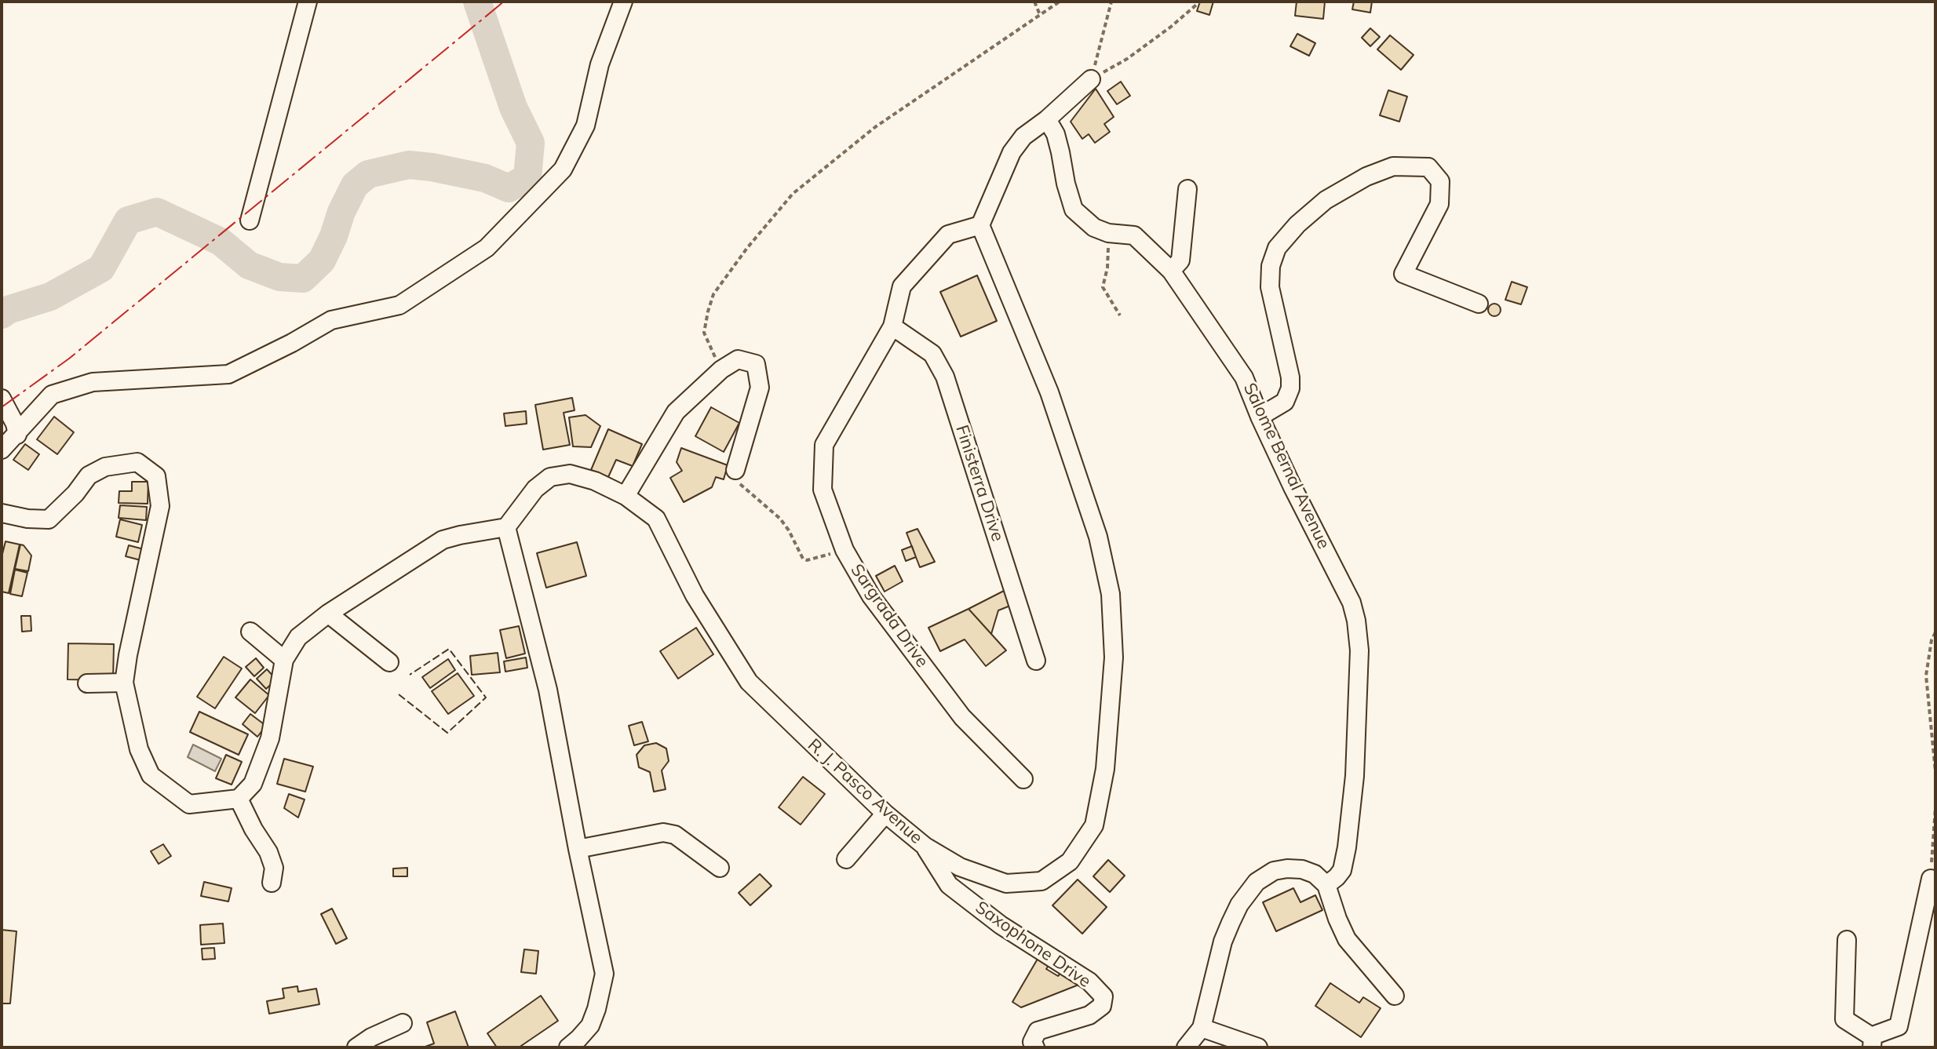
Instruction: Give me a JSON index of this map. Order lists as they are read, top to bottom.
{
  "streets": {
    "street": [
      "Salome Bernal Avenue",
      "Finisterra Drive",
      "Sargrada Drive",
      "R. J. Pasco Avenue",
      "Saxophone Drive"
    ]
  },
  "crossings": [
    ["Finisterra Drive", "Sargrada Drive"],
    ["Sargrada Drive", "R. J. Pasco Avenue"],
    ["R. J. Pasco Avenue", "Saxophone Drive"]
  ]
}
